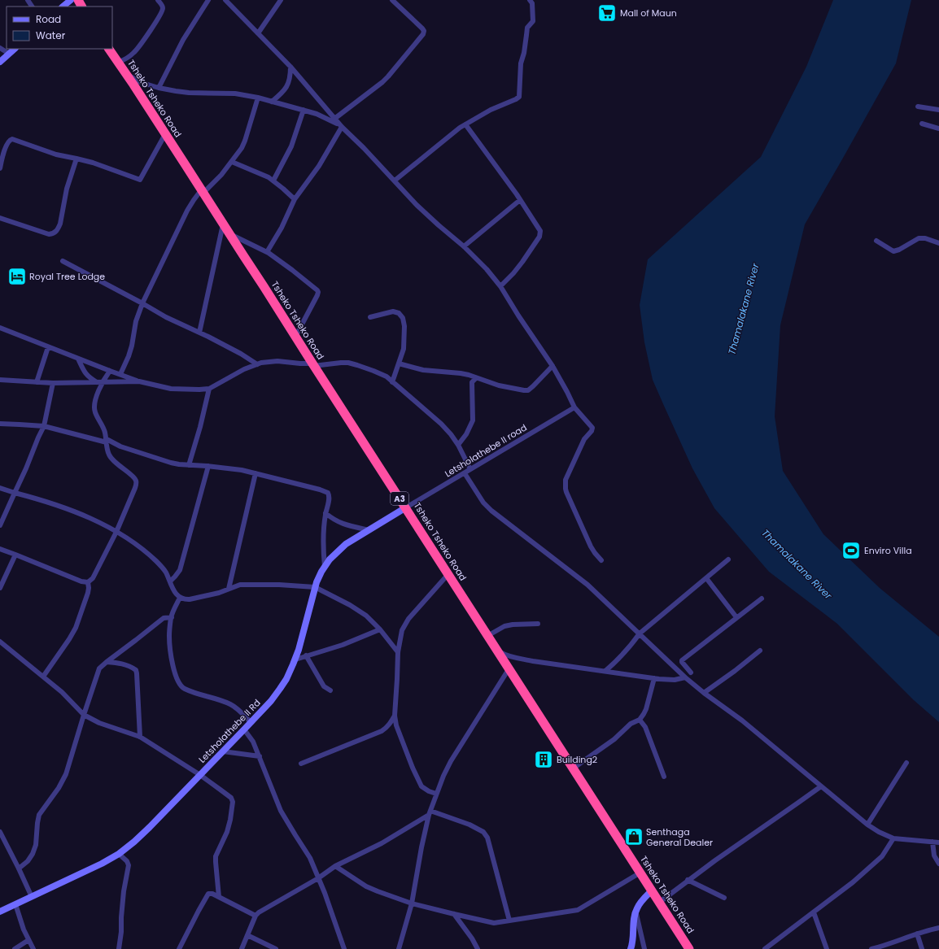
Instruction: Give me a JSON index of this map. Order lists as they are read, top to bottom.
{
  "streets": {
    "highway": ["Tsheko Tsheko Road", "A3"],
    "street": ["Letsholathebe II road", "Letsholathebe II Rd"]
  },
  "crossings": [
    ["Tsheko Tsheko Road", "Letsholathebe II road"],
    ["Tsheko Tsheko Road", "Letsholathebe II Rd"],
    ["Letsholathebe II road", "Letsholathebe II Rd"]
  ],
  "water": ["Thamalakane River"],
  "places": {
    "supermarket": ["Mall of Maun"],
    "hotel": ["Royal Tree Lodge"],
    "sports": ["Enviro Villa"],
    "building": ["Building2"],
    "shop": ["Senthaga General Dealer"]
  },
  "legend": ["Road", "Water"]
}
